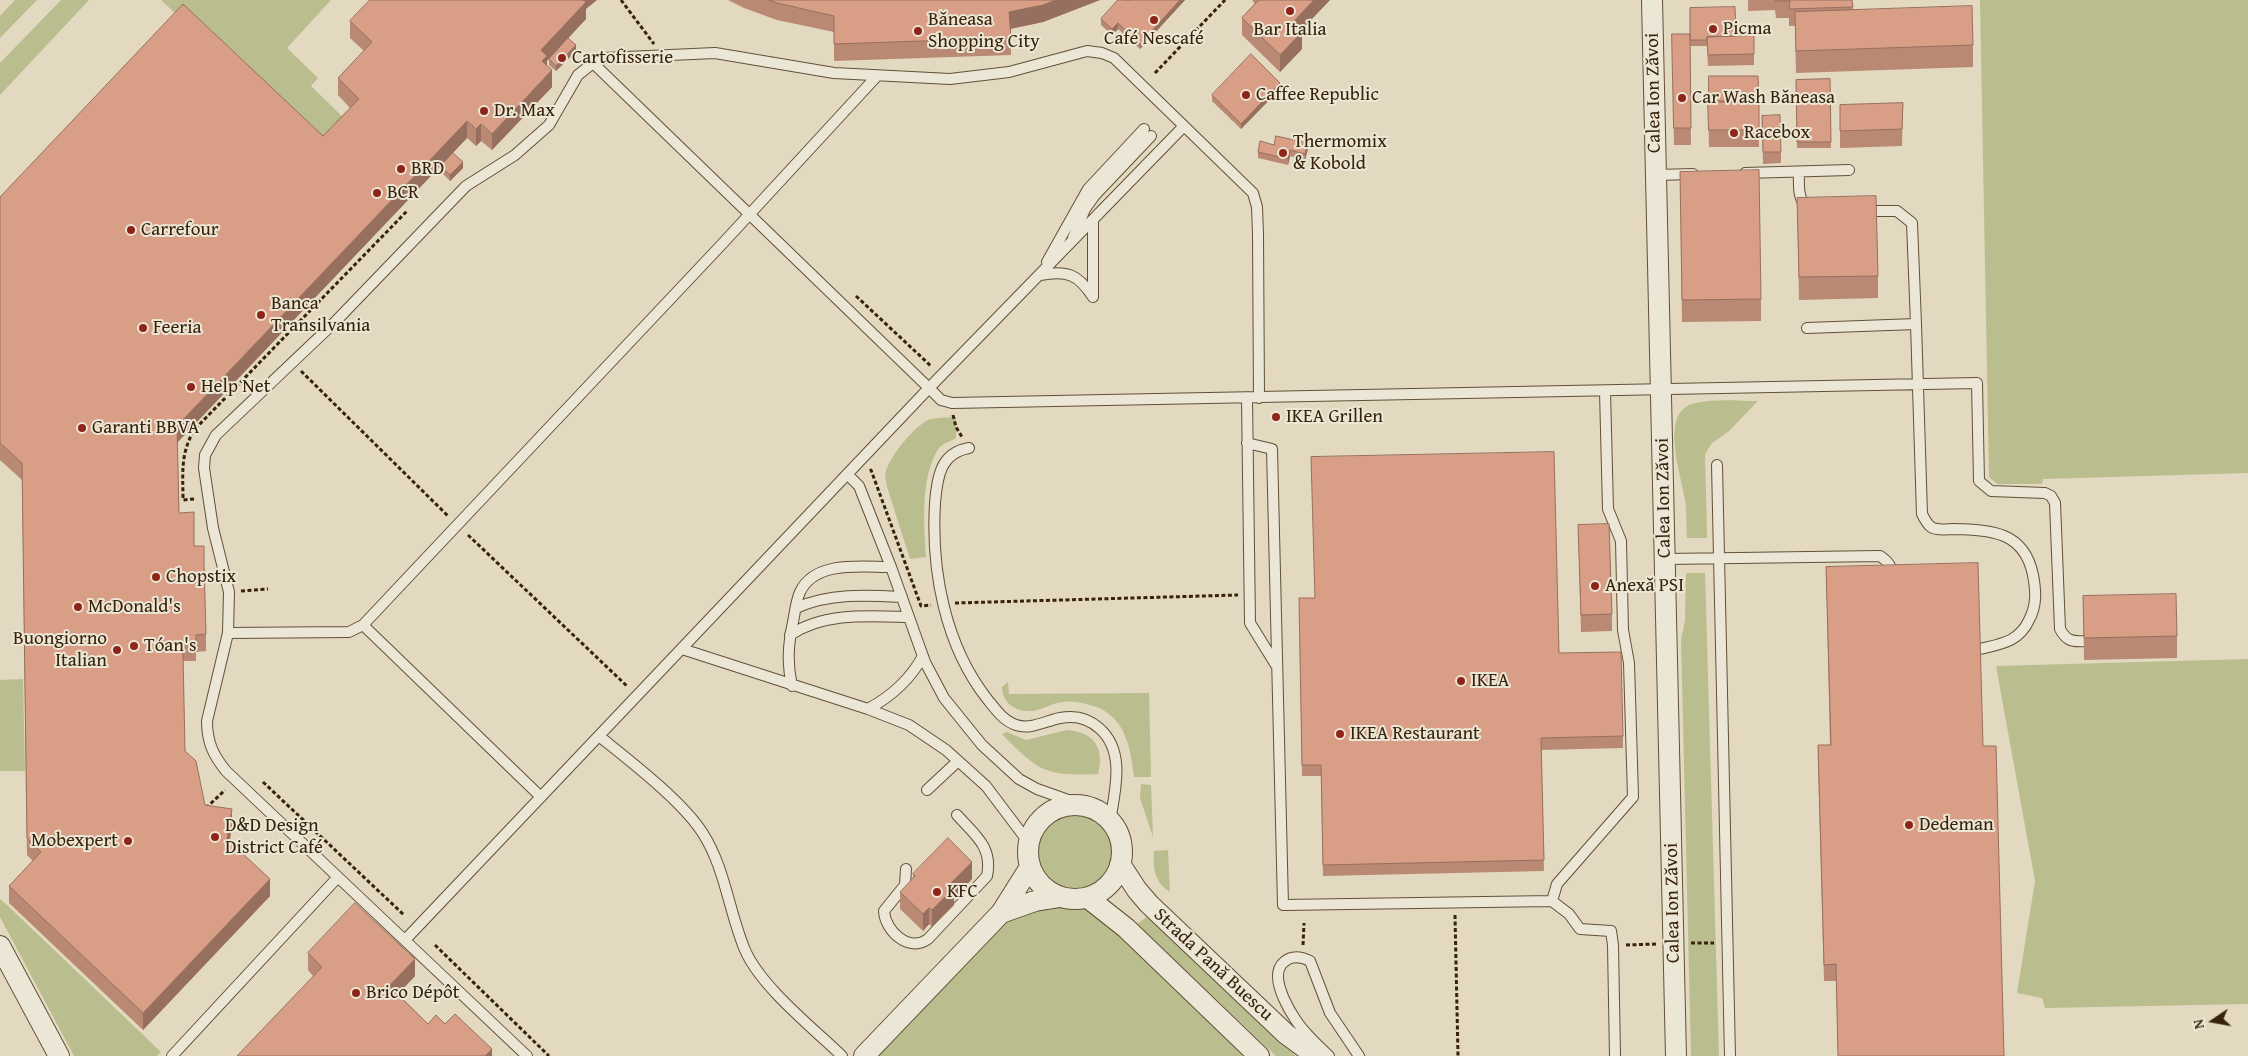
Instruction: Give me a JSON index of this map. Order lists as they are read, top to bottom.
{
  "streets": {
    "street": ["Calea Ion Zăvoi", "Strada Pană Buescu"]
  },
  "places": [
    "Bar Italia",
    "Café Nescafé",
    "Picma",
    "Băneasa Shopping City",
    "Cartofisserie",
    "Caffee Republic",
    "Car Wash Băneasa",
    "Dr. Max",
    "Racebox",
    "Thermomix & Kobold",
    "BRD",
    "BCR",
    "Carrefour",
    "Banca Transilvania",
    "Feeria",
    "Help Net",
    "IKEA Grillen",
    "Garanti BBVA",
    "Chopstix",
    "Anexă PSI",
    "McDonald's",
    "Tóan's",
    "Buongiorno Italian",
    "IKEA",
    "IKEA Restaurant",
    "Dedeman",
    "D&D Design District Café",
    "Mobexpert",
    "KFC",
    "Brico Dépôt"
  ],
  "north": "left"
}
